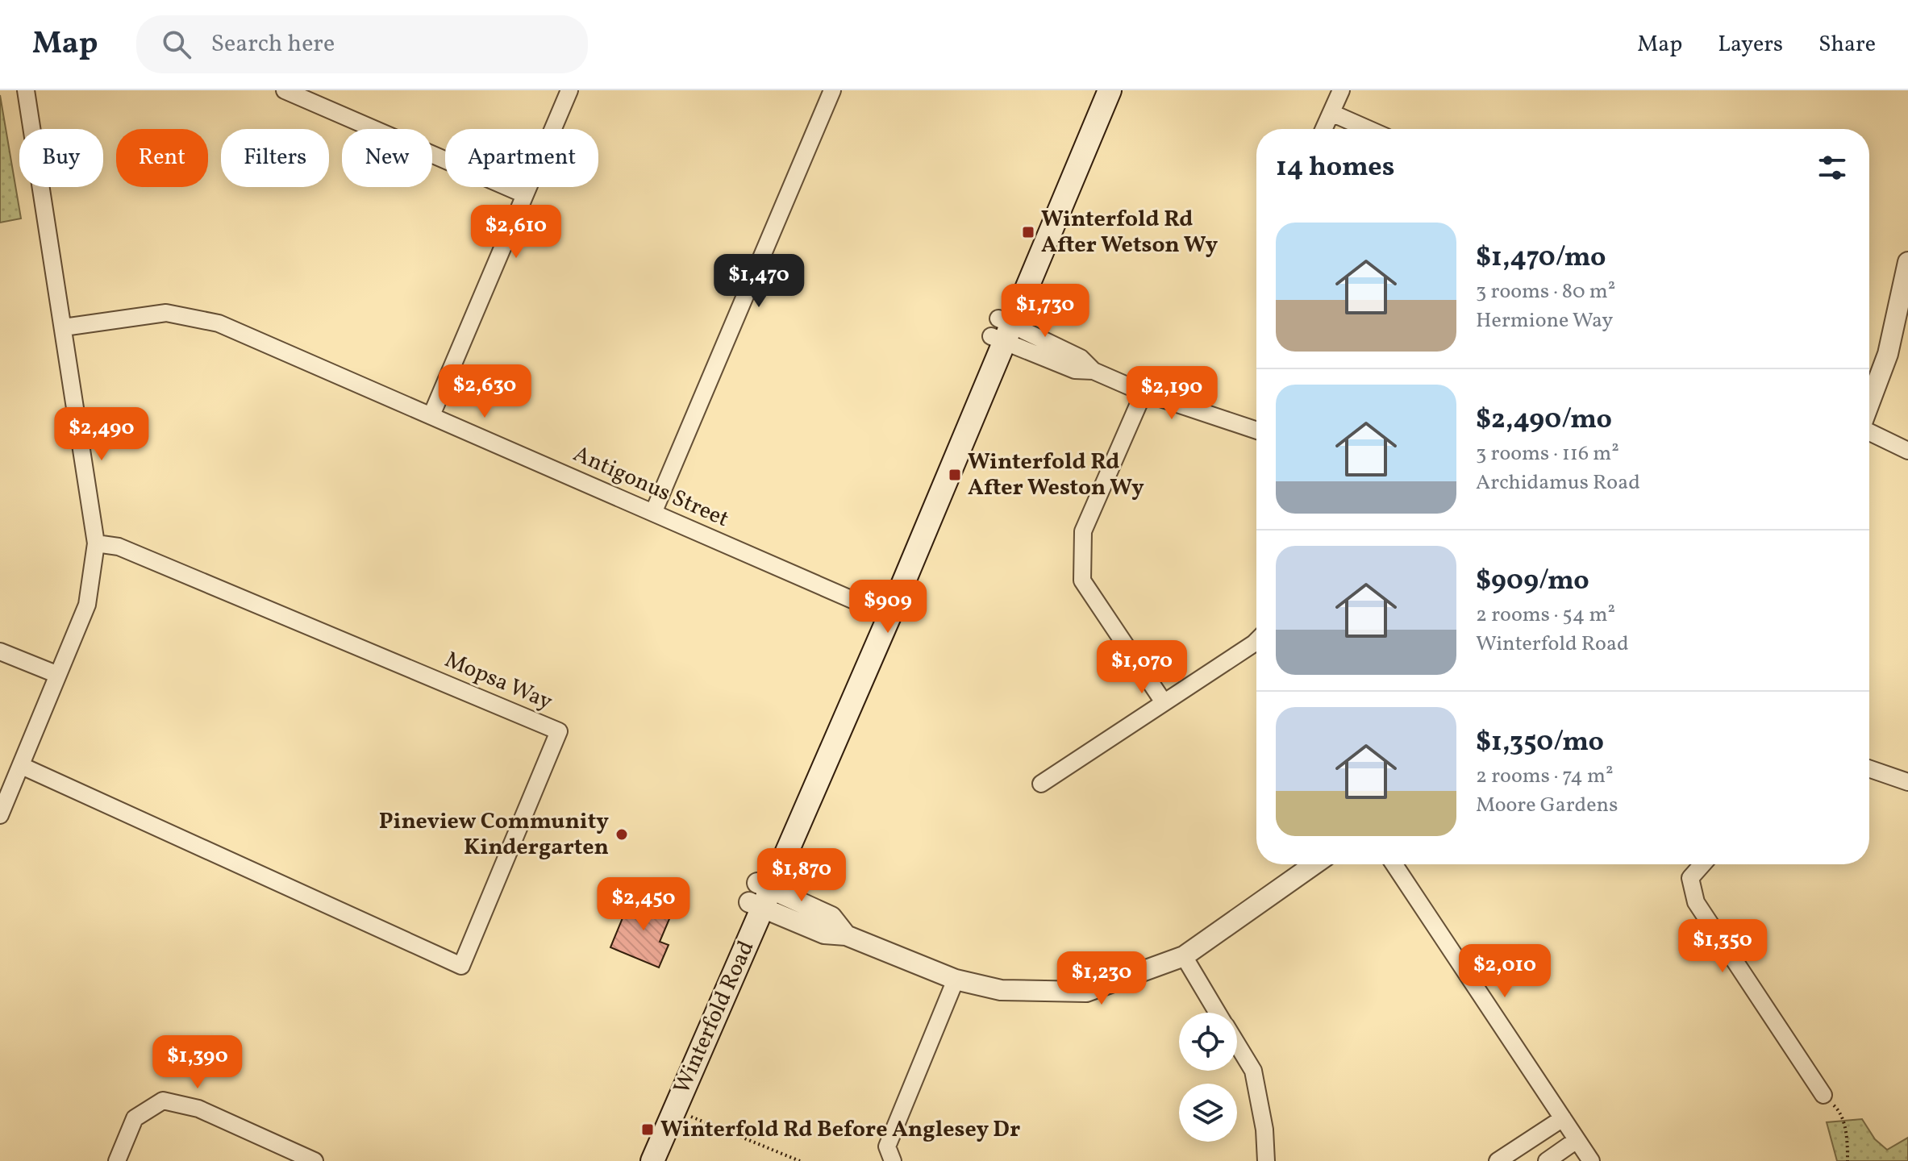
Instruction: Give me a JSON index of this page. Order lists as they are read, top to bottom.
{
  "streets": {
    "main road": ["Winterfold Road"],
    "street": ["Antigonus Street", "Mopsa Way"]
  },
  "crossings": [
    ["Antigonus Street", "Winterfold Road"]
  ],
  "places": {
    "transit": ["Winterfold Rd After Wetson Wy", "Winterfold Rd After Weston Wy", "Winterfold Rd Before Anglesey Dr"],
    "other": ["Pineview Community Kindergarten"]
  },
  "page": {
    "header": "Map",
    "search": "Search here",
    "nav": ["Map", "Layers", "Share"],
    "chip": [
      "Buy",
      "Rent",
      "Filters",
      "New",
      "Apartment"
    ],
    "heading": "14 homes",
    "price": [
      "$2,610",
      "$1,470",
      "$1,730",
      "$2,630",
      "$2,190",
      "$2,490",
      "$909",
      "$1,070",
      "$1,870",
      "$2,450",
      "$1,350",
      "$2,010",
      "$1,230",
      "$1,390"
    ],
    "list": [
      {
        "name": "$1,470/mo",
        "note": "3 rooms · 80 m² · Hermione Way"
      },
      {
        "name": "$2,490/mo",
        "note": "3 rooms · 116 m² · Archidamus Road"
      },
      {
        "name": "$909/mo",
        "note": "2 rooms · 54 m² · Winterfold Road"
      },
      {
        "name": "$1,350/mo",
        "note": "2 rooms · 74 m² · Moore Gardens"
      }
    ]
  }
}
